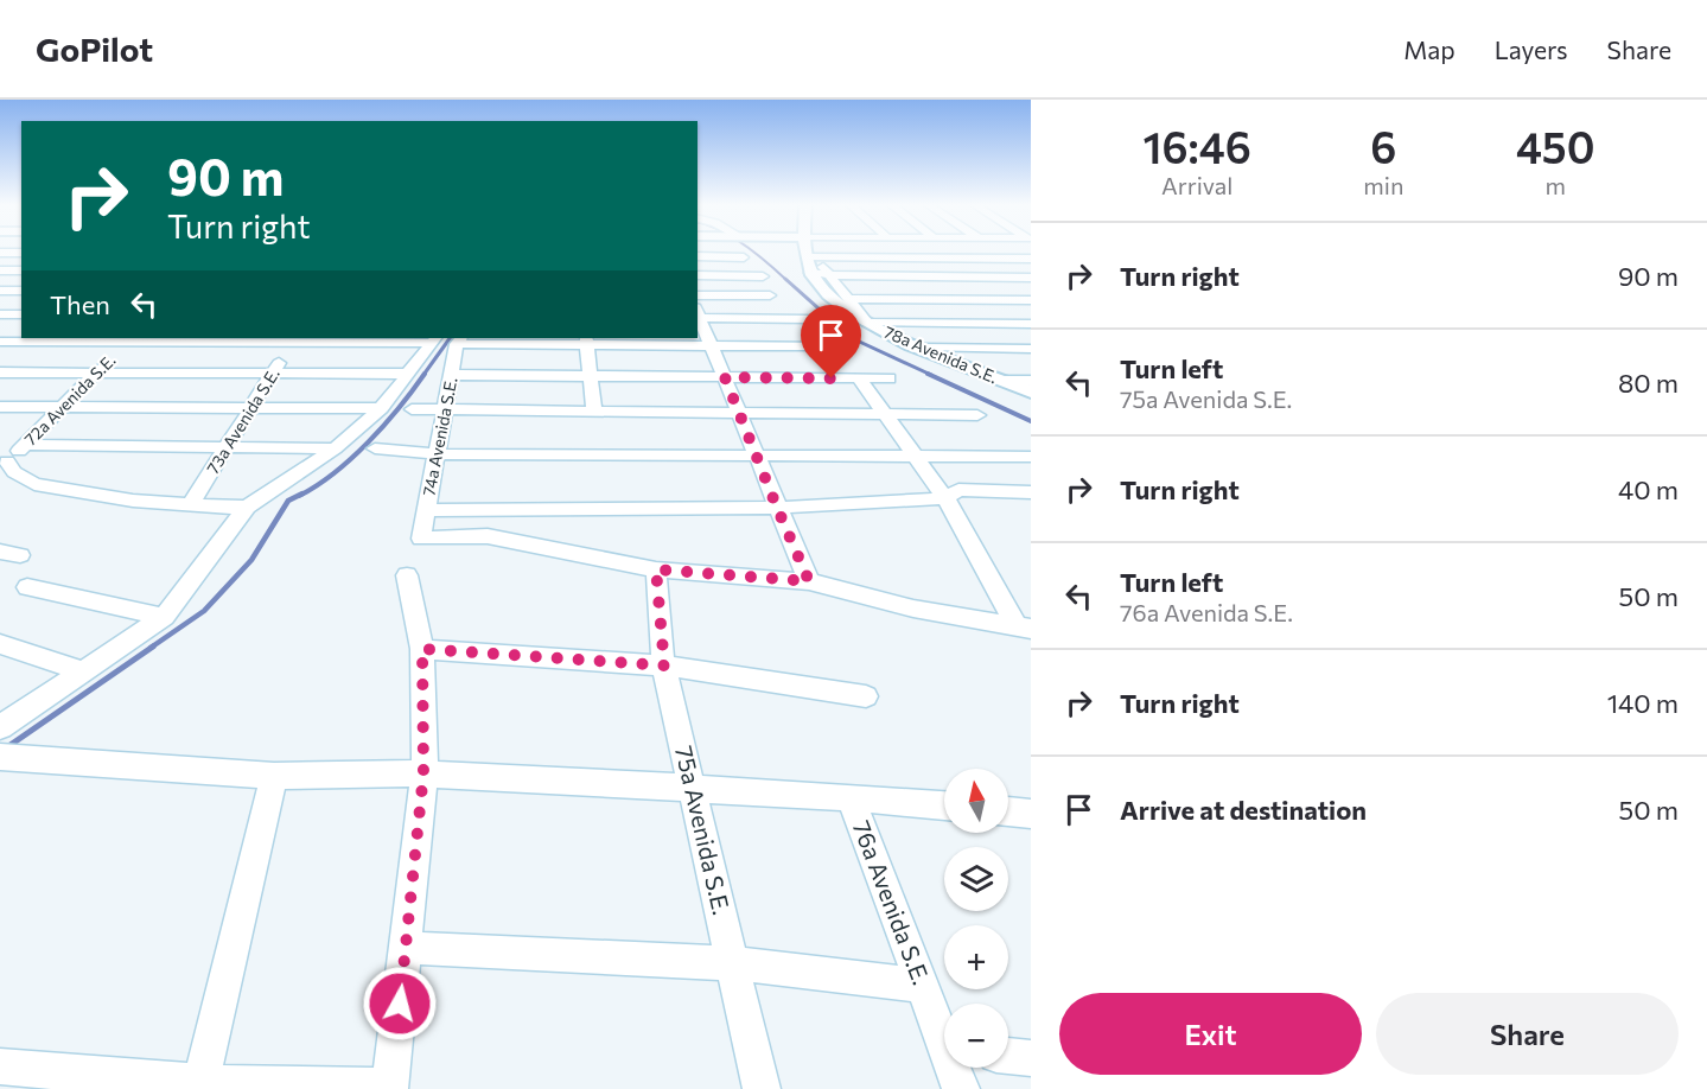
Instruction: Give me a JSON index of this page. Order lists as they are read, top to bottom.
{
  "streets": {
    "street": [
      "78a Avenida S.E.",
      "72a Avenida S.E.",
      "73a Avenida S.E.",
      "74a Avenida S.E.",
      "75a Avenida S.E.",
      "76a Avenida S.E."
    ]
  },
  "crossings": [
    ["74a Avenida S.E.", "75a Avenida S.E."]
  ],
  "north": "top",
  "page": {
    "header": "GoPilot",
    "nav": ["Map", "Layers", "Share"],
    "eta": [
      "16:46",
      "Arrival",
      "6",
      "min",
      "450",
      "m"
    ],
    "turn": ["90 m", "Turn right"],
    "list": [
      {
        "name": "Turn right",
        "value": "90 m"
      },
      {
        "name": "Turn left",
        "note": "75a Avenida S.E.",
        "value": "80 m"
      },
      {
        "name": "Turn right",
        "value": "40 m"
      },
      {
        "name": "Turn left",
        "note": "76a Avenida S.E.",
        "value": "50 m"
      },
      {
        "name": "Turn right",
        "value": "140 m"
      },
      {
        "name": "Arrive at destination",
        "value": "50 m"
      }
    ],
    "then": "Then",
    "map_buttons": ["+", "−"],
    "buttons": ["Exit", "Share"]
  }
}
